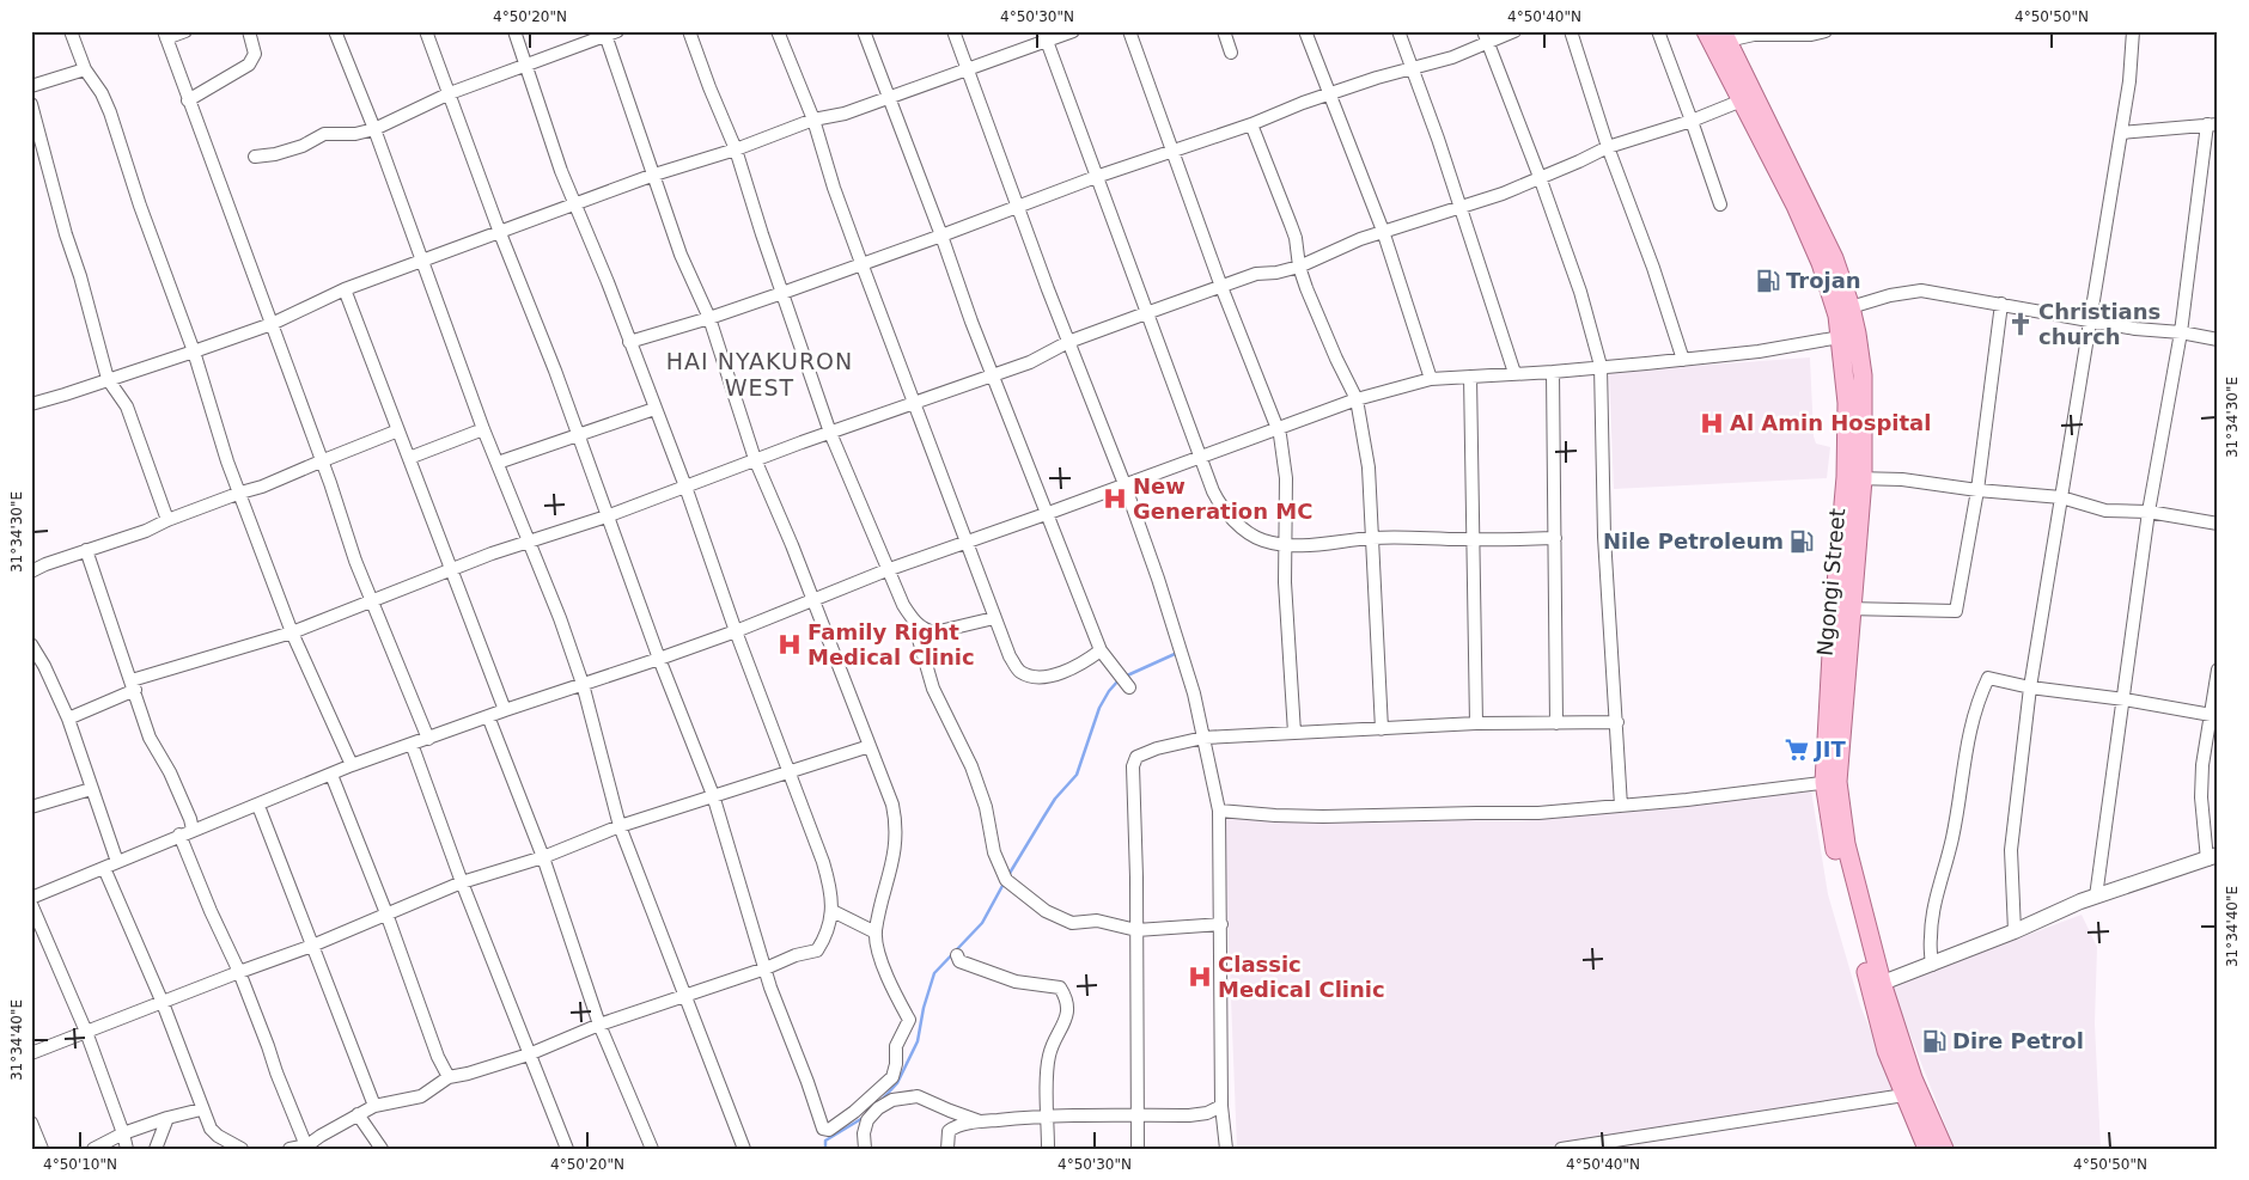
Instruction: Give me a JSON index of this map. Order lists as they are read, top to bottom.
{
  "streets": {
    "main road": ["Ngongi Street"]
  },
  "districts": ["HAI NYAKURON WEST"],
  "places": {
    "fuel station": ["Trojan", "Nile Petroleum", "Dire Petrol"],
    "church": ["Christians church"],
    "hospital": [
      "Al Amin Hospital",
      "New Generation MC",
      "Family Right Medical Clinic",
      "Classic Medical Clinic"
    ],
    "supermarket": ["JIT"]
  },
  "coordinates": [
    "4°50'20\"N",
    "4°50'30\"N",
    "4°50'40\"N",
    "4°50'50\"N",
    "31°34'30\"E",
    "31°34'40\"E",
    "4°50'10\"N"
  ]
}
